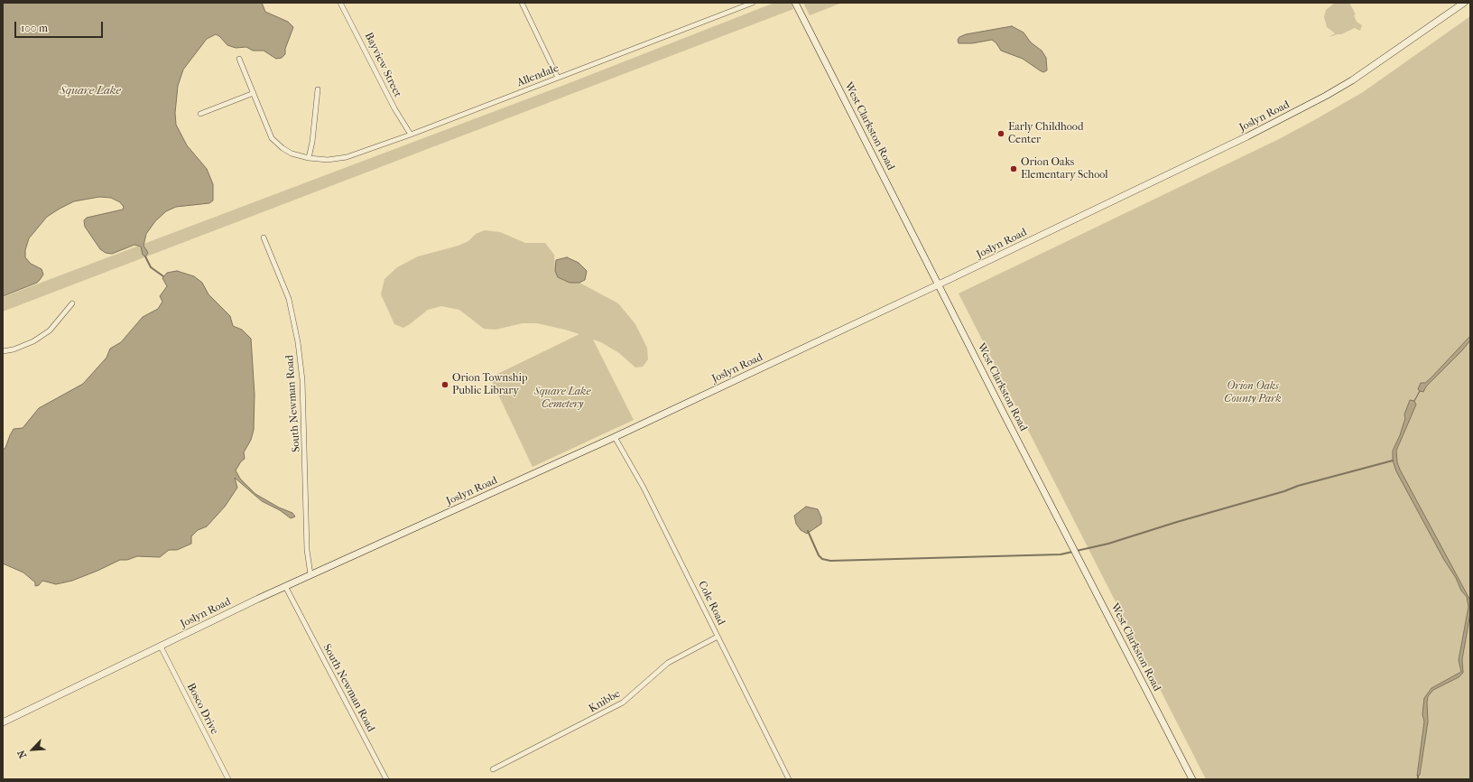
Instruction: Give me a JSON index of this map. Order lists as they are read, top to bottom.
{
  "streets": {
    "street": [
      "Bayview Street",
      "Allendale",
      "Joslyn Road",
      "West Clarkston Road",
      "South Newman Road",
      "Cole Road",
      "Knibbe",
      "Bosco Drive"
    ]
  },
  "crossings": [
    ["Bayview Street", "Allendale"],
    ["Joslyn Road", "West Clarkston Road"],
    ["Joslyn Road", "South Newman Road"],
    ["Joslyn Road", "Cole Road"],
    ["Joslyn Road", "Bosco Drive"],
    ["Cole Road", "Knibbe"]
  ],
  "water": ["Square Lake"],
  "parks": ["Orion Oaks County Park", "Square Lake Cemetery"],
  "places": ["Early Childhood Center", "Orion Oaks Elementary School", "Orion Township Public Library"],
  "scale_bar": "100 m",
  "north": "bottom left"
}
